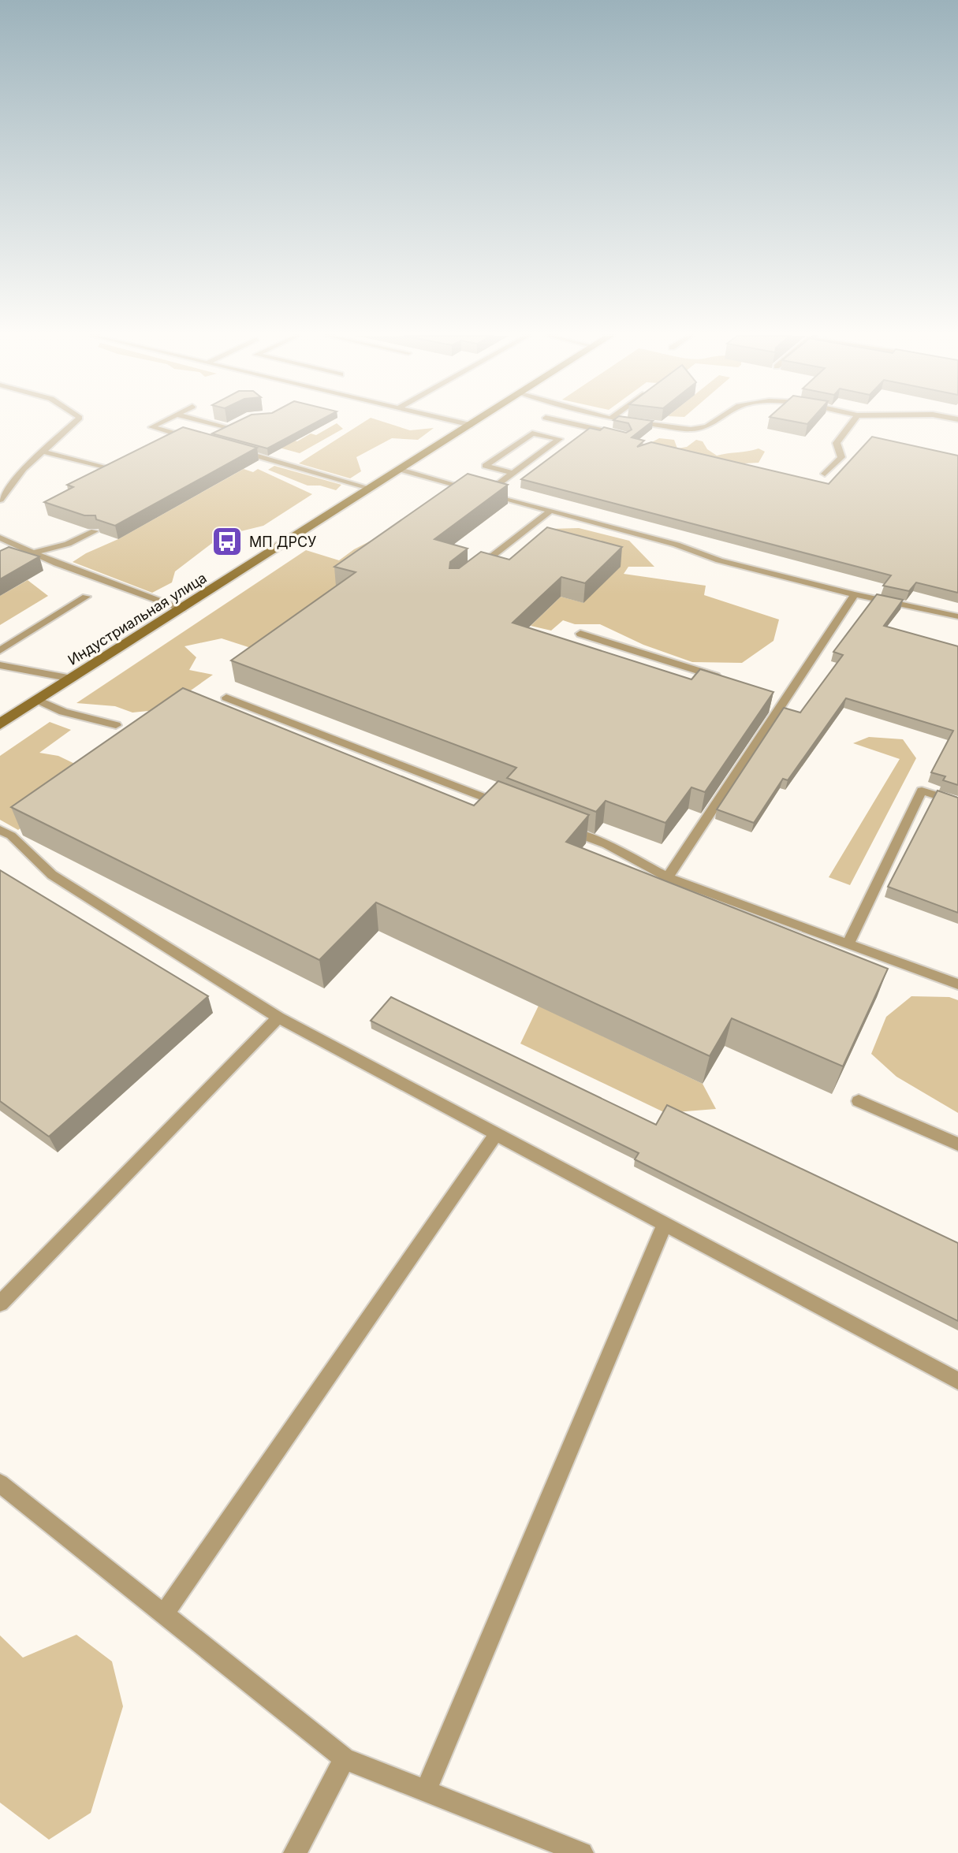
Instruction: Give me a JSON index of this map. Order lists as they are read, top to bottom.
{
  "streets": {
    "main road": ["Индустриальная улица"]
  },
  "places": {
    "bus stop": ["МП ДРСУ"]
  }
}
